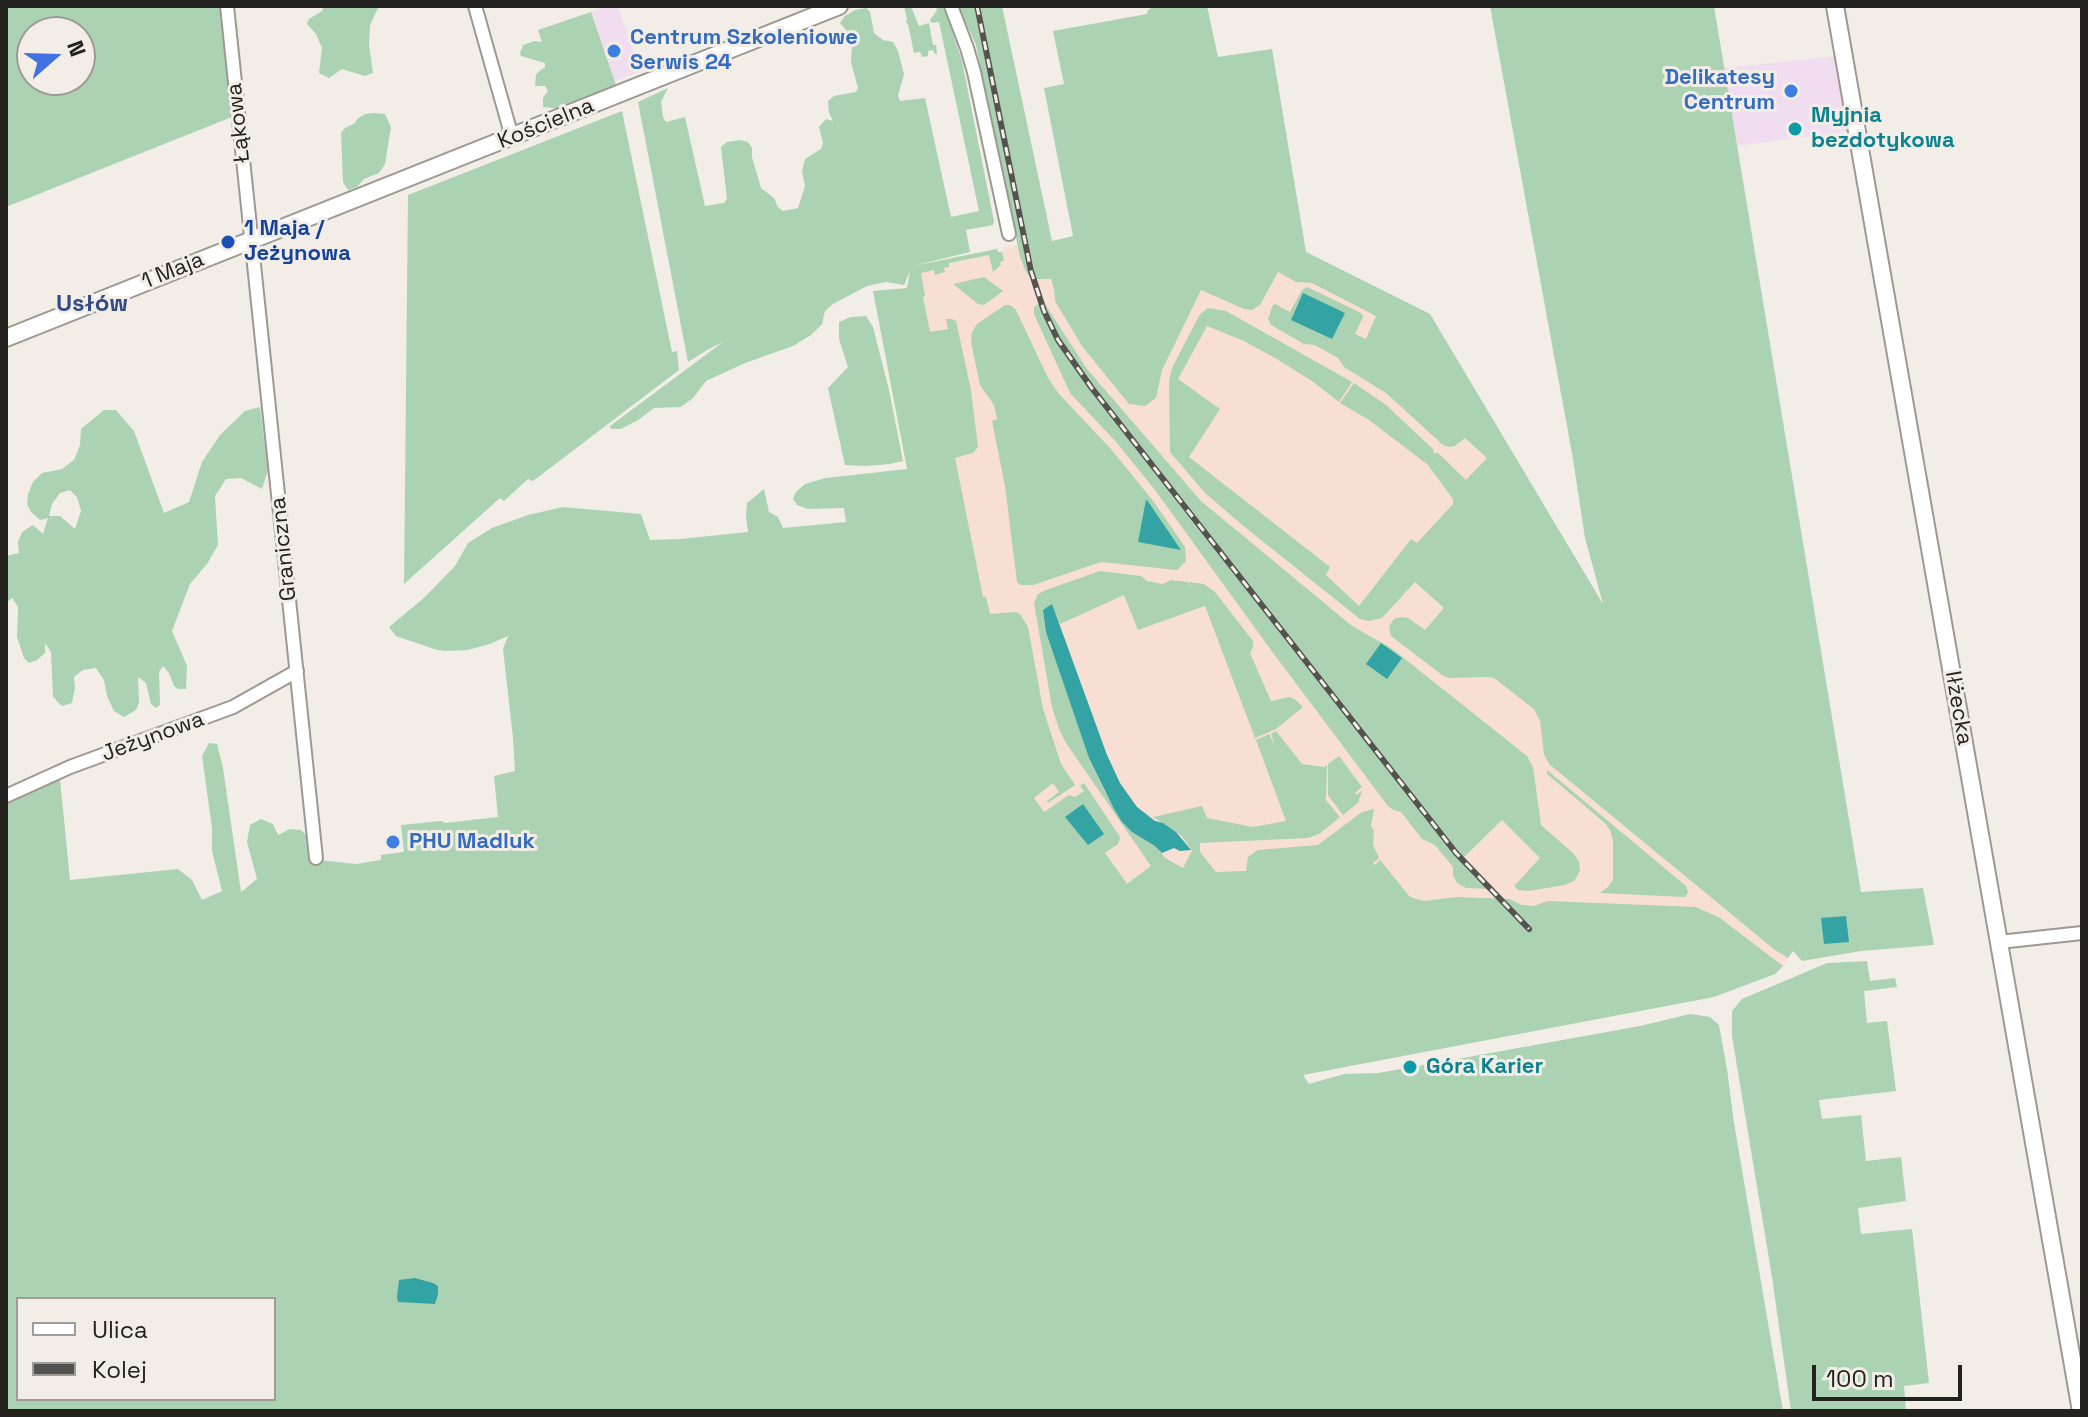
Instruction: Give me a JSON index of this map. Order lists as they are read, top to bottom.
{
  "streets": {
    "street": [
      "Łąkowa",
      "Kościelna",
      "1 Maja",
      "Graniczna",
      "Iłżecka",
      "Jeżynowa"
    ]
  },
  "crossings": [
    ["Łąkowa", "Kościelna"],
    ["Łąkowa", "1 Maja"],
    ["Łąkowa", "Graniczna"],
    ["Kościelna", "1 Maja"],
    ["Kościelna", "Graniczna"],
    ["1 Maja", "Graniczna"],
    ["Graniczna", "Jeżynowa"]
  ],
  "districts": ["Usłów"],
  "places": [
    "Centrum Szkoleniowe Serwis 24",
    "Delikatesy Centrum",
    "Myjnia bezdotykowa",
    "1 Maja / Jeżynowa",
    "PHU Madluk",
    "Góra Karier"
  ],
  "legend": ["Ulica", "Kolej"],
  "scale_bar": "100 m",
  "north": "right"
}
